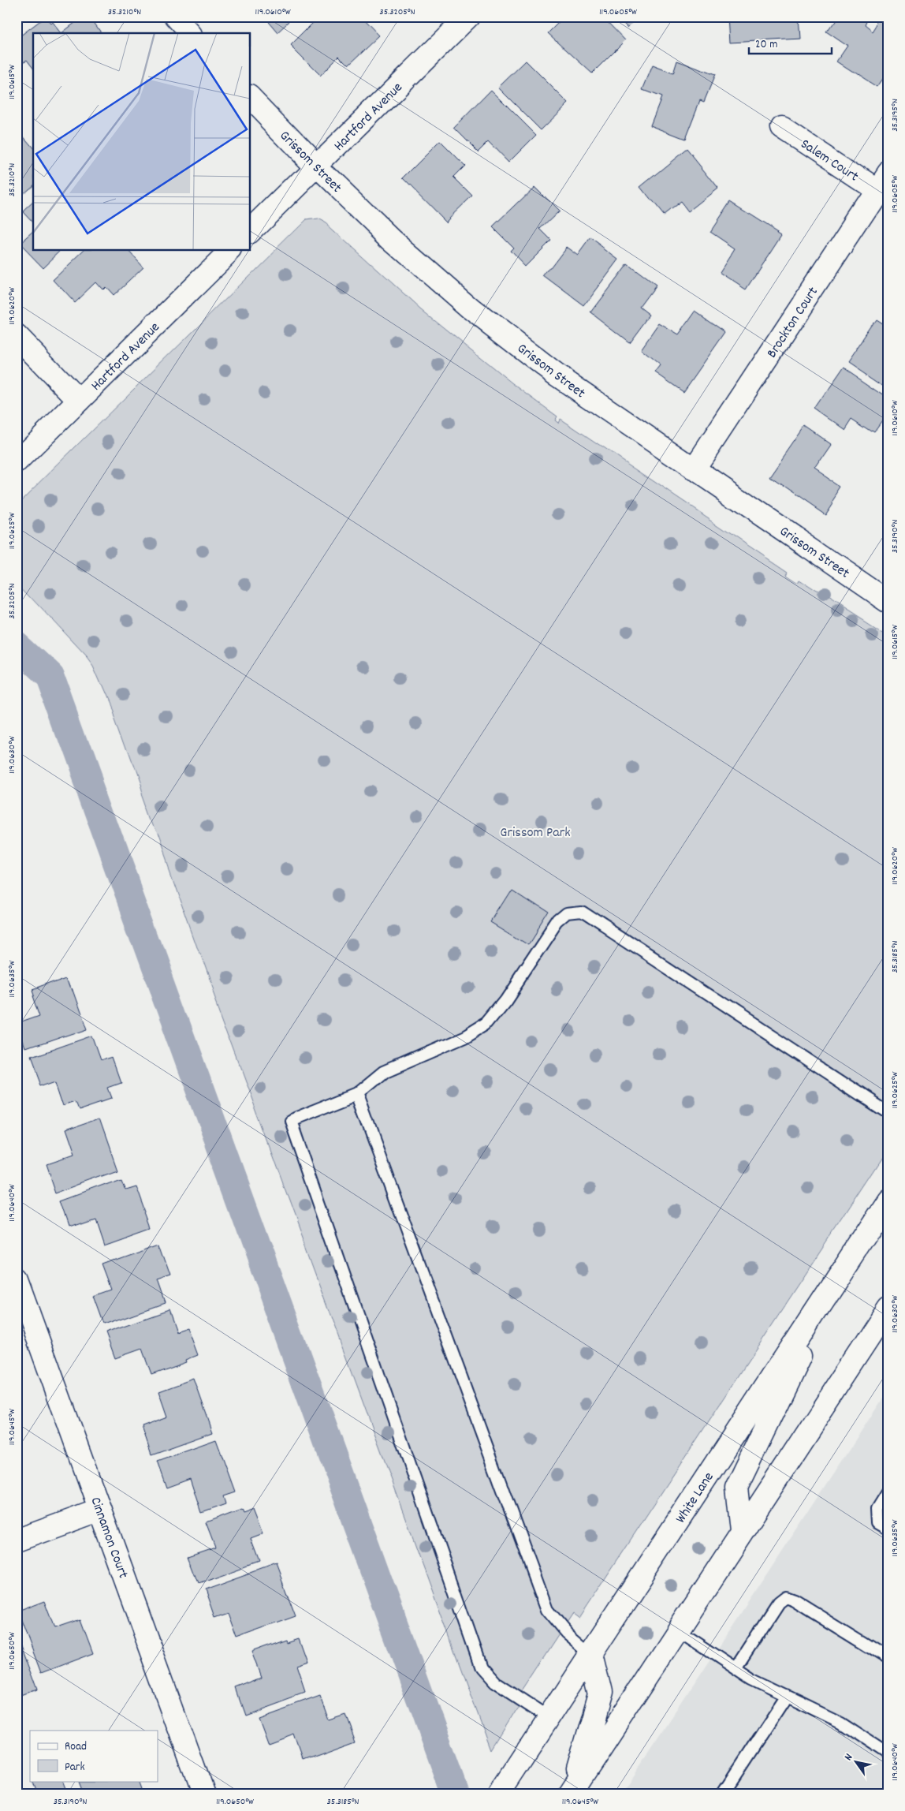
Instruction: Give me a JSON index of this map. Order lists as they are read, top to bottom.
{
  "streets": {
    "street": [
      "Hartford Avenue",
      "Salem Court",
      "Grissom Street",
      "Brockton Court",
      "White Lane",
      "Cinnamon Court"
    ]
  },
  "crossings": [
    ["Hartford Avenue", "Grissom Street"],
    ["Salem Court", "Brockton Court"],
    ["Grissom Street", "Brockton Court"]
  ],
  "parks": ["Grissom Park"],
  "legend": ["Road", "Park"],
  "scale_bar": "20 m",
  "north": "top left",
  "coordinates": [
    "35.3210°N",
    "119.0610°W",
    "35.3205°N",
    "119.0605°W",
    "119.0615°W",
    "35.3195°N",
    "119.0620°W",
    "119.0625°W",
    "35.3190°N",
    "119.0630°W",
    "35.3185°N",
    "119.0635°W",
    "119.0640°W",
    "119.0645°W",
    "119.0650°W"
  ]
}
